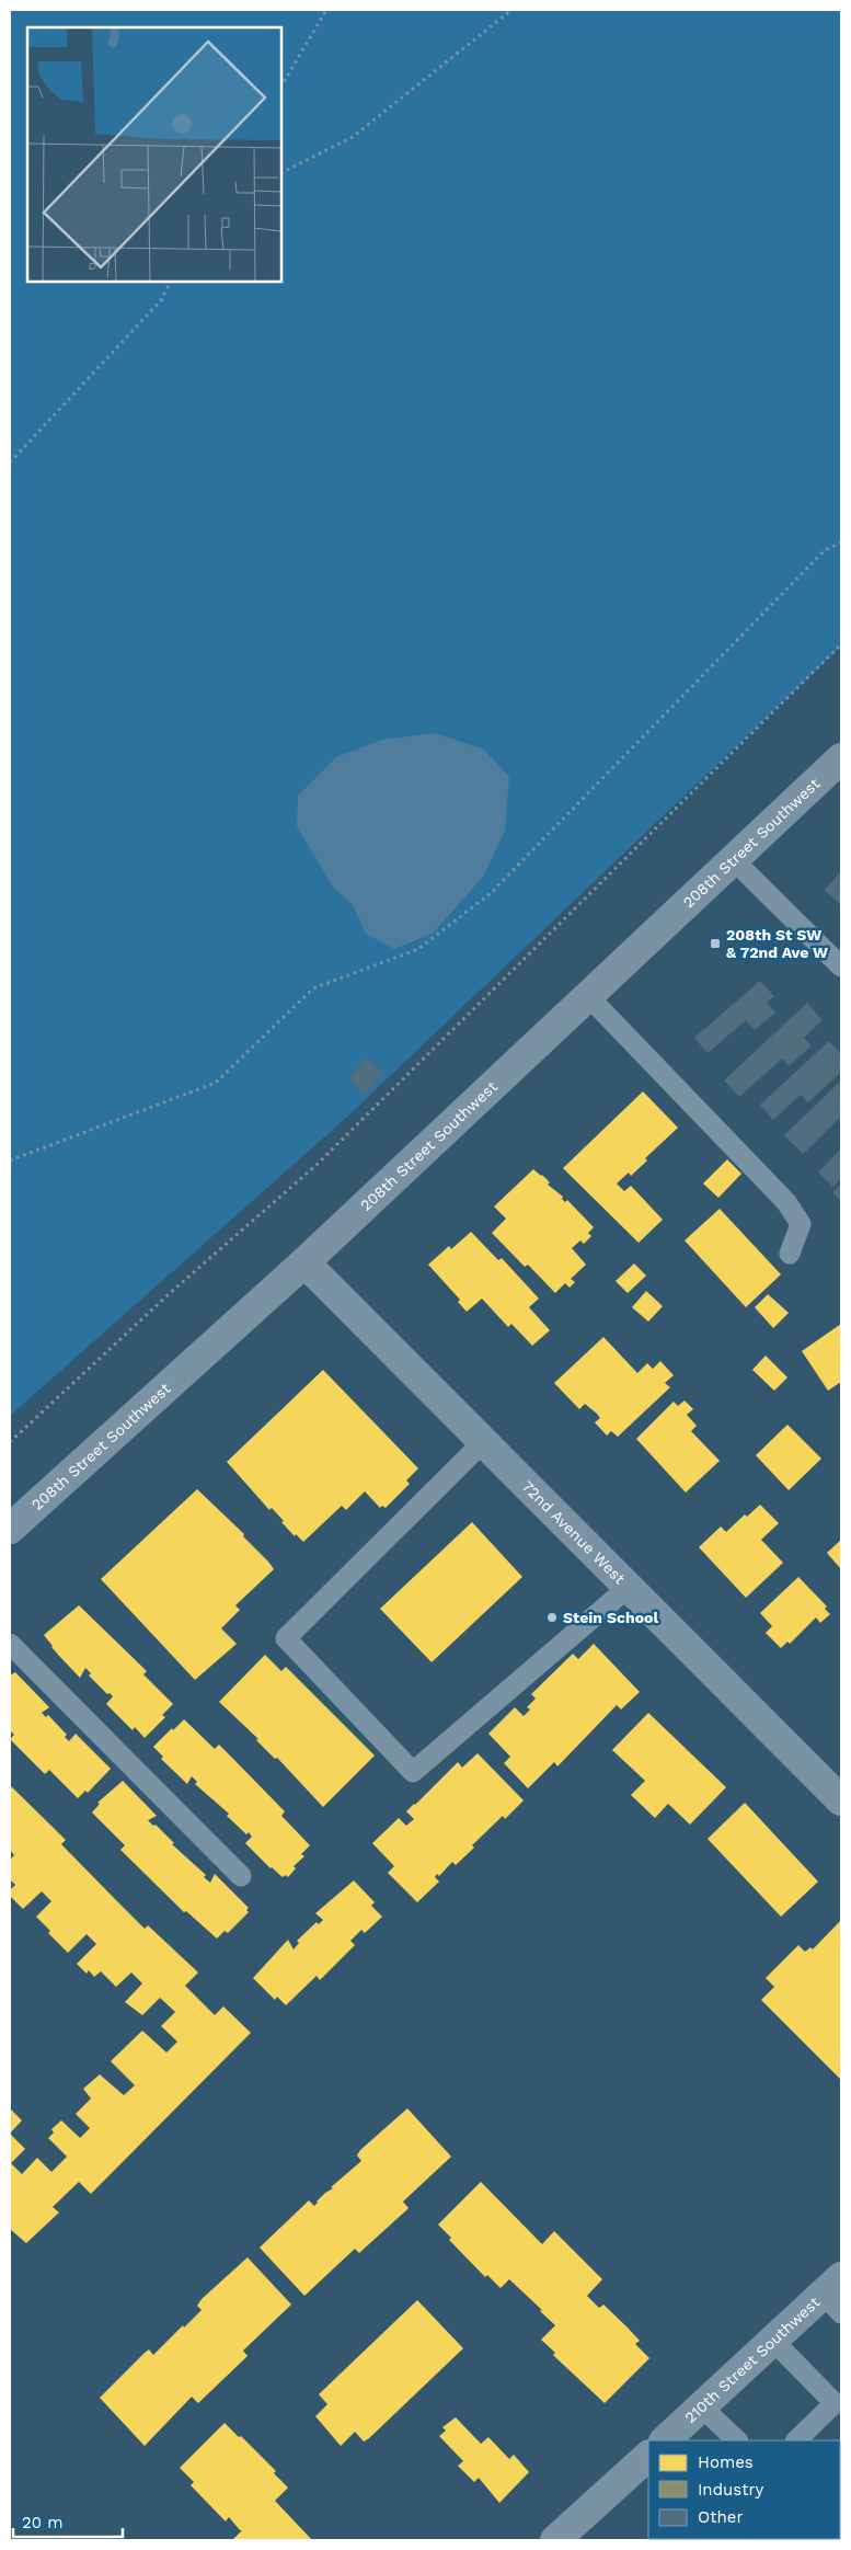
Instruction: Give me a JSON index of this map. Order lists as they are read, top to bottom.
{
  "streets": {
    "street": ["208th Street Southwest", "72nd Avenue West", "210th Street Southwest"]
  },
  "crossings": [
    ["208th Street Southwest", "72nd Avenue West"]
  ],
  "places": {
    "transit": ["208th St SW & 72nd Ave W"],
    "other": ["Stein School"]
  },
  "legend": ["Homes", "Industry", "Other"],
  "scale_bar": "20 m"
}
